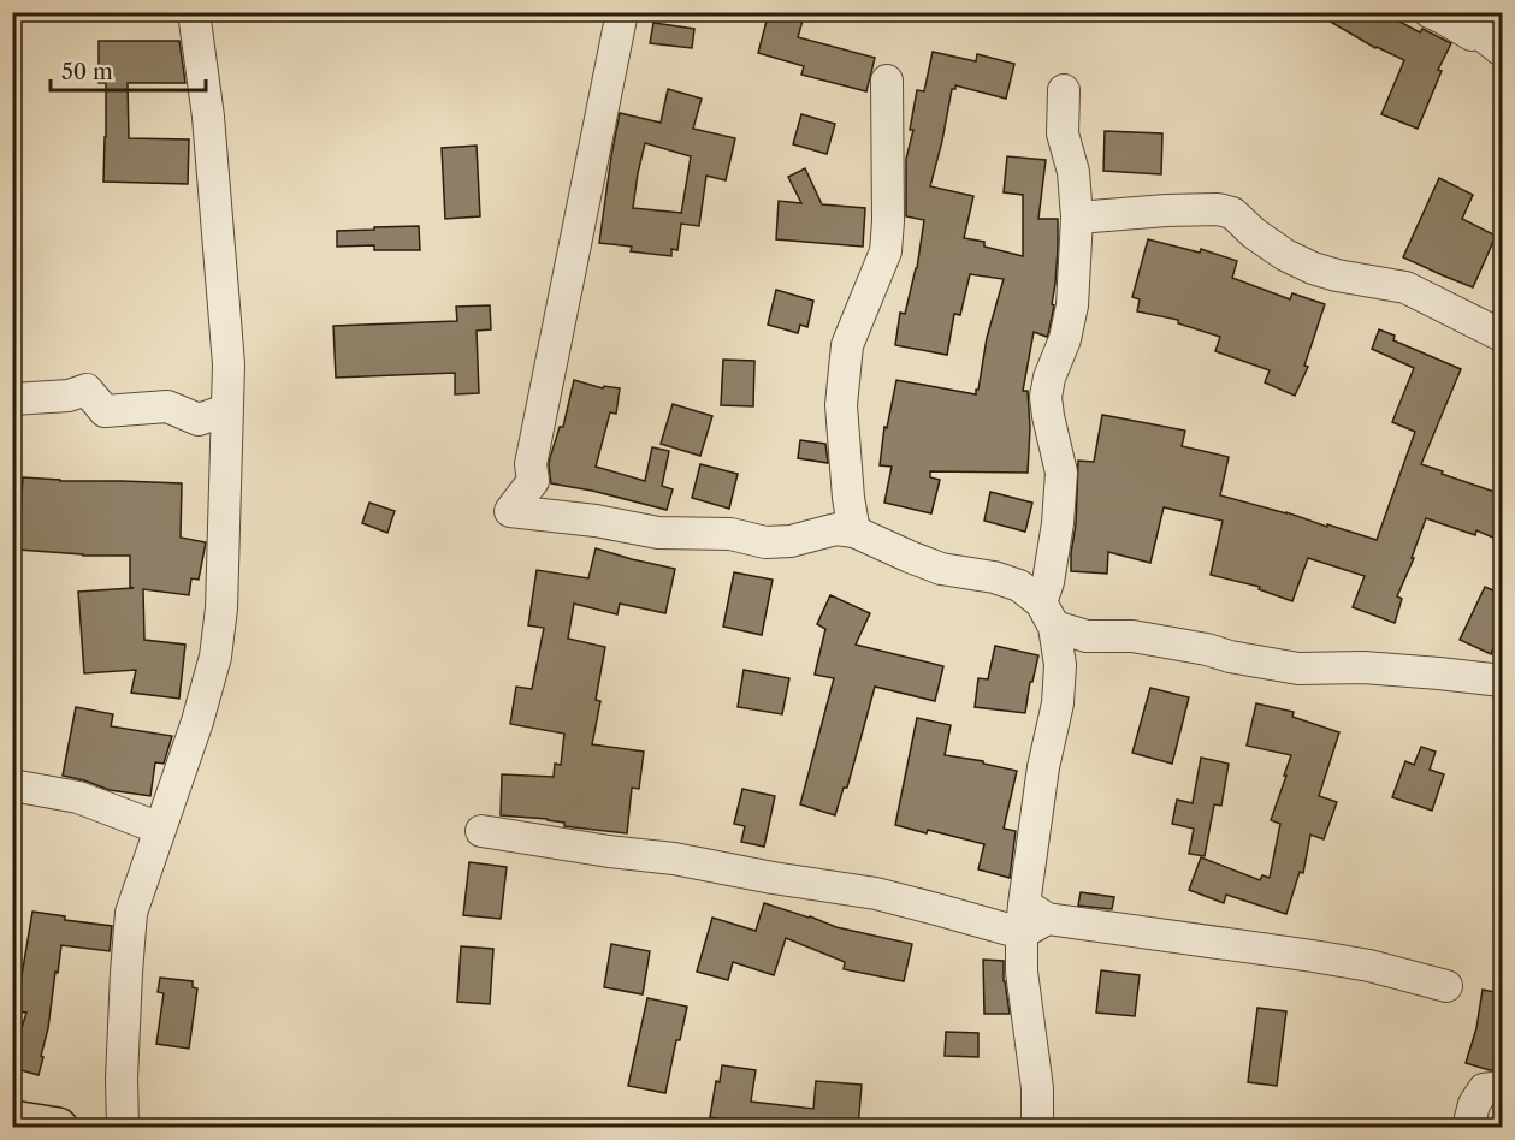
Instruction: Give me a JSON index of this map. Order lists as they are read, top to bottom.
{
  "scale_bar": "50 m"
}
